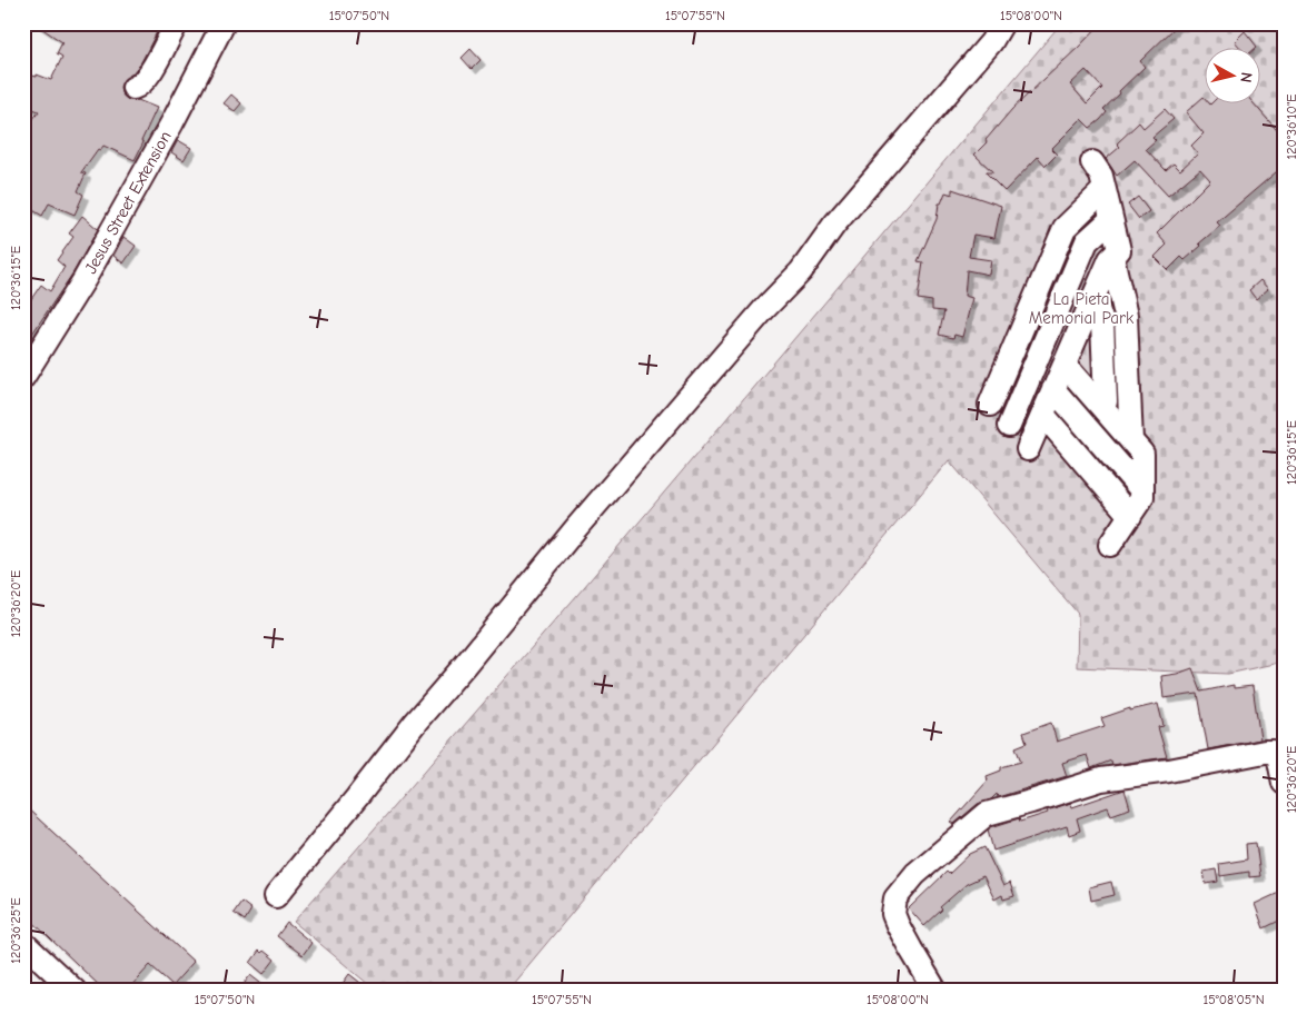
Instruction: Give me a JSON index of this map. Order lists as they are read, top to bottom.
{
  "streets": {
    "street": ["Jesus Street Extension"]
  },
  "parks": ["La Pieta Memorial Park"],
  "north": "right",
  "coordinates": [
    "15°07'50\"N",
    "15°07'55\"N",
    "15°08'00\"N",
    "120°36'10\"E",
    "120°36'15\"E",
    "120°36'20\"E",
    "120°36'25\"E",
    "15°08'05\"N"
  ]
}
